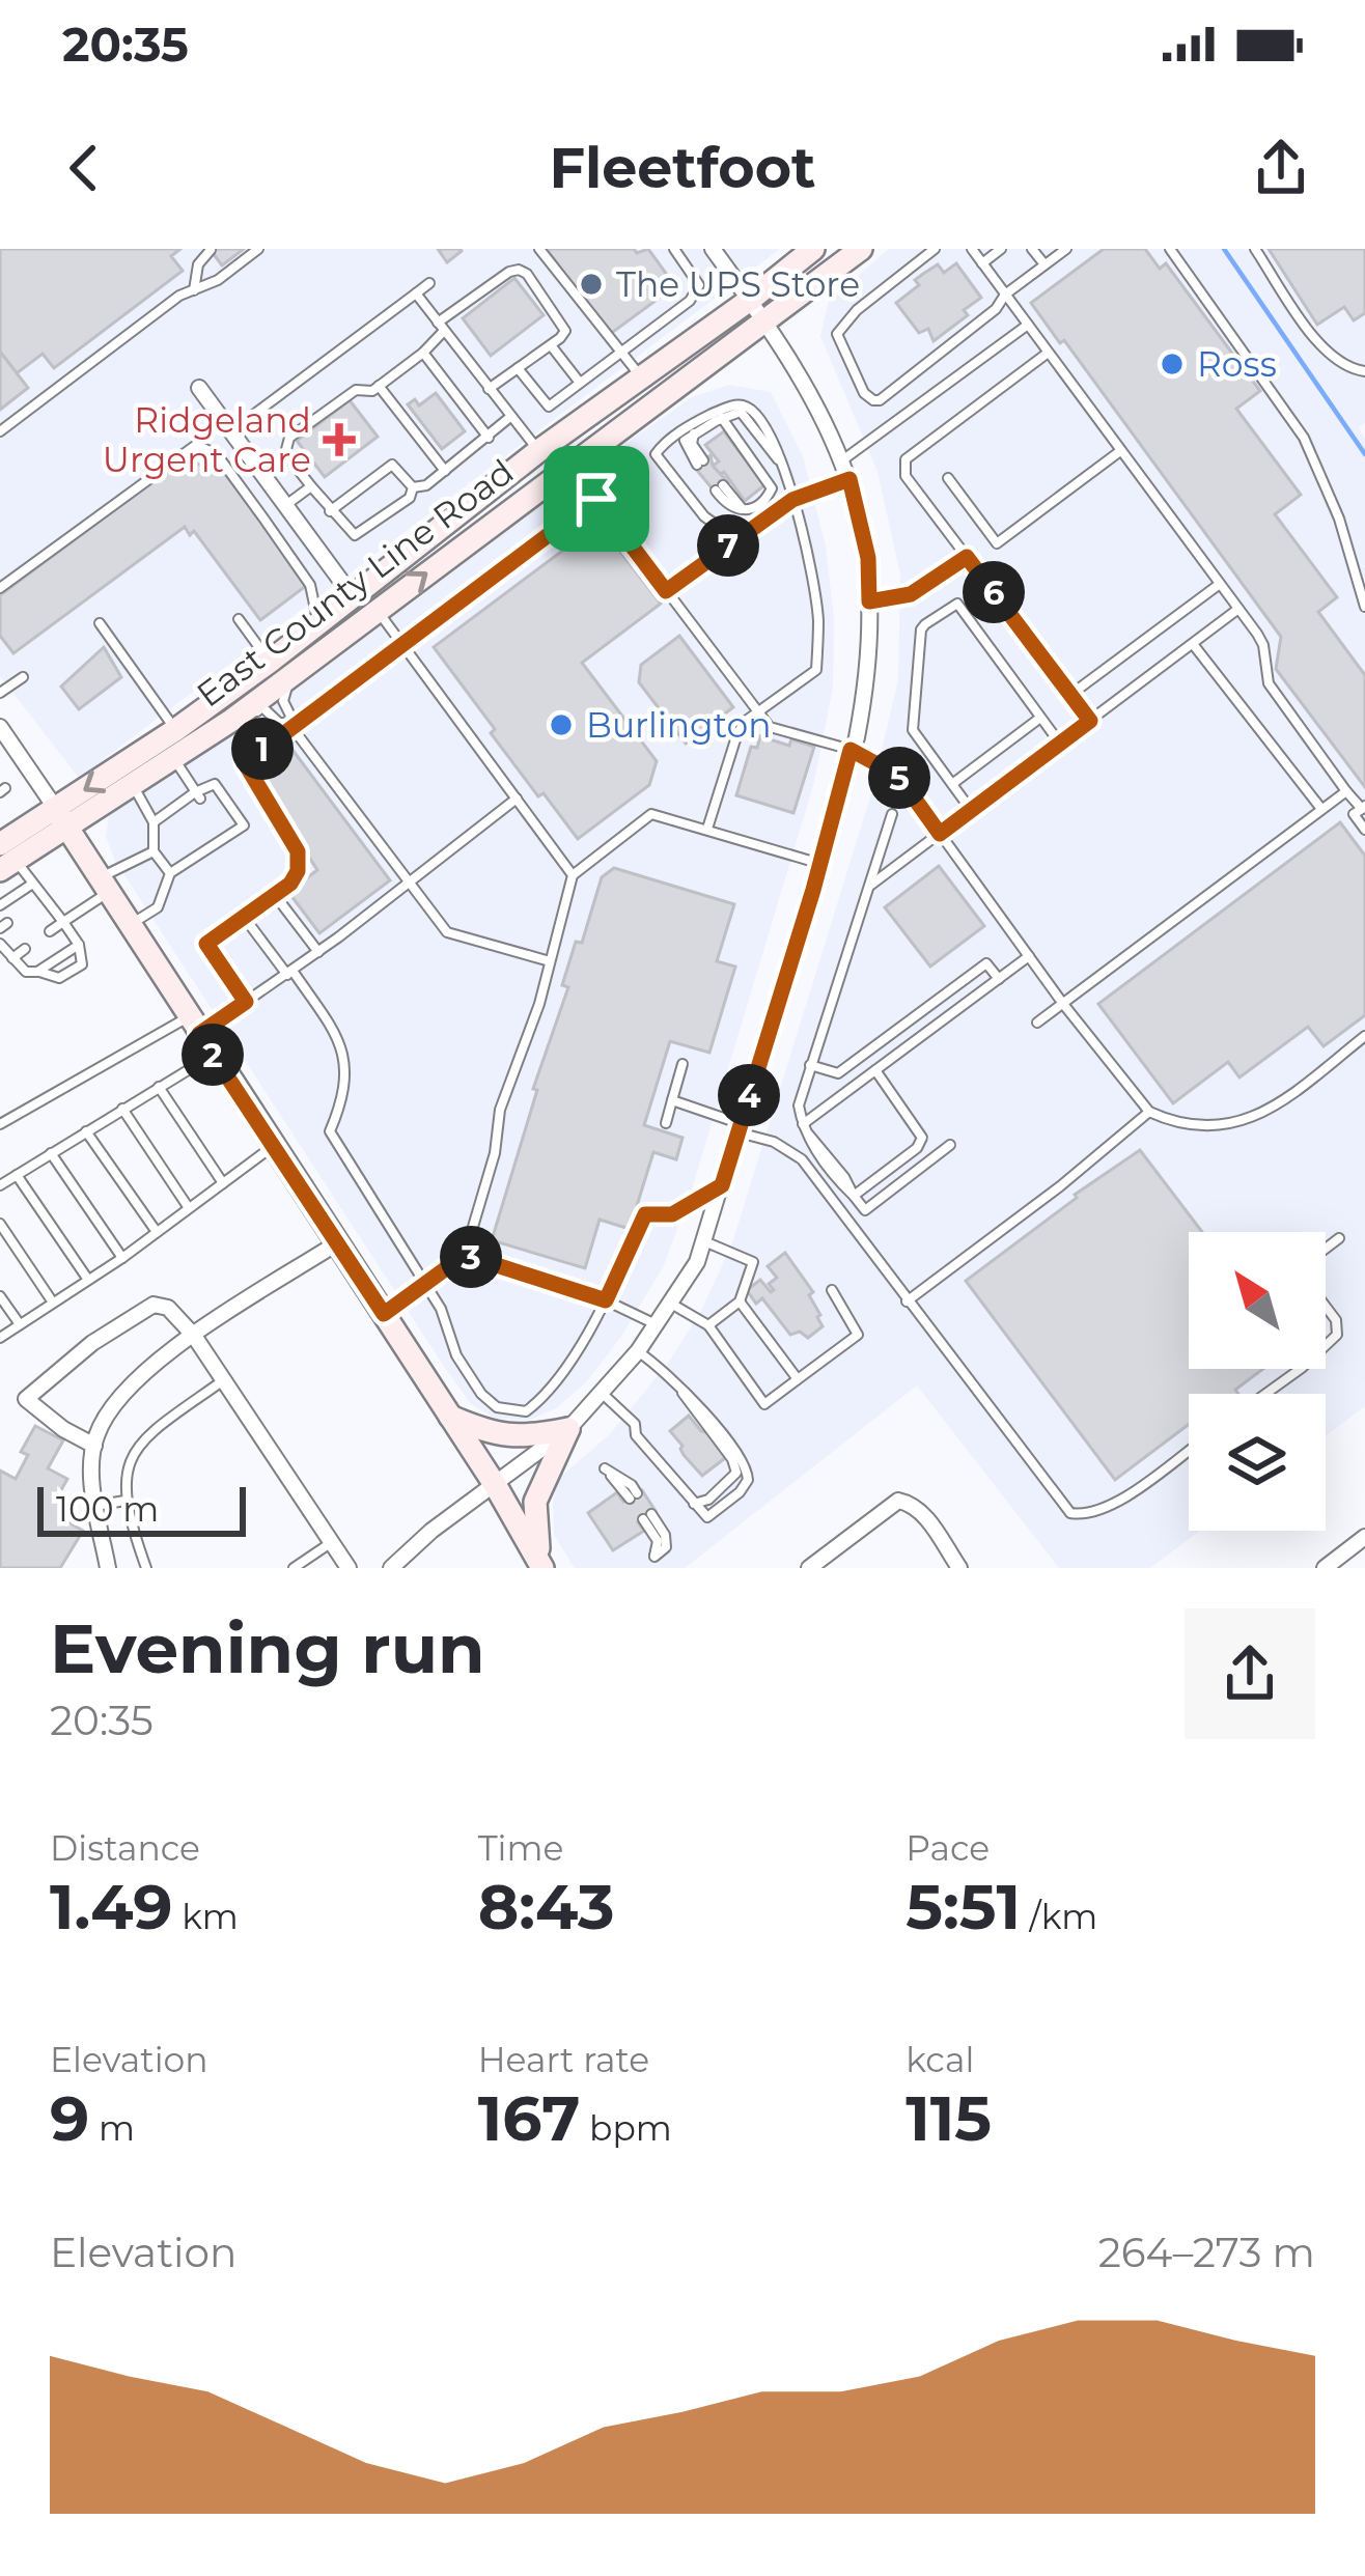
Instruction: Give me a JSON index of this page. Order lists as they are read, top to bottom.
{
  "streets": {
    "main road": ["East County Line Road"]
  },
  "places": {
    "other": ["The UPS Store", "Ross", "Burlington"],
    "health": ["Ridgeland Urgent Care"]
  },
  "scale_bar": "100 m",
  "north": "top left",
  "page": {
    "status": "20:35",
    "header": "Fleetfoot",
    "pins": [
      "7",
      "6",
      "1",
      "5",
      "2",
      "4",
      "3"
    ],
    "scale": "100 m",
    "heading": ["Evening run", "20:35"],
    "stats": [
      ["Distance", "1.49 km"],
      ["Time", "8:43"],
      ["Pace", "5:51 /km"],
      ["Elevation", "9 m"],
      ["Heart rate", "167 bpm"],
      ["kcal", "115"]
    ],
    "chart": ["Elevation", "264–273 m"]
  }
}
